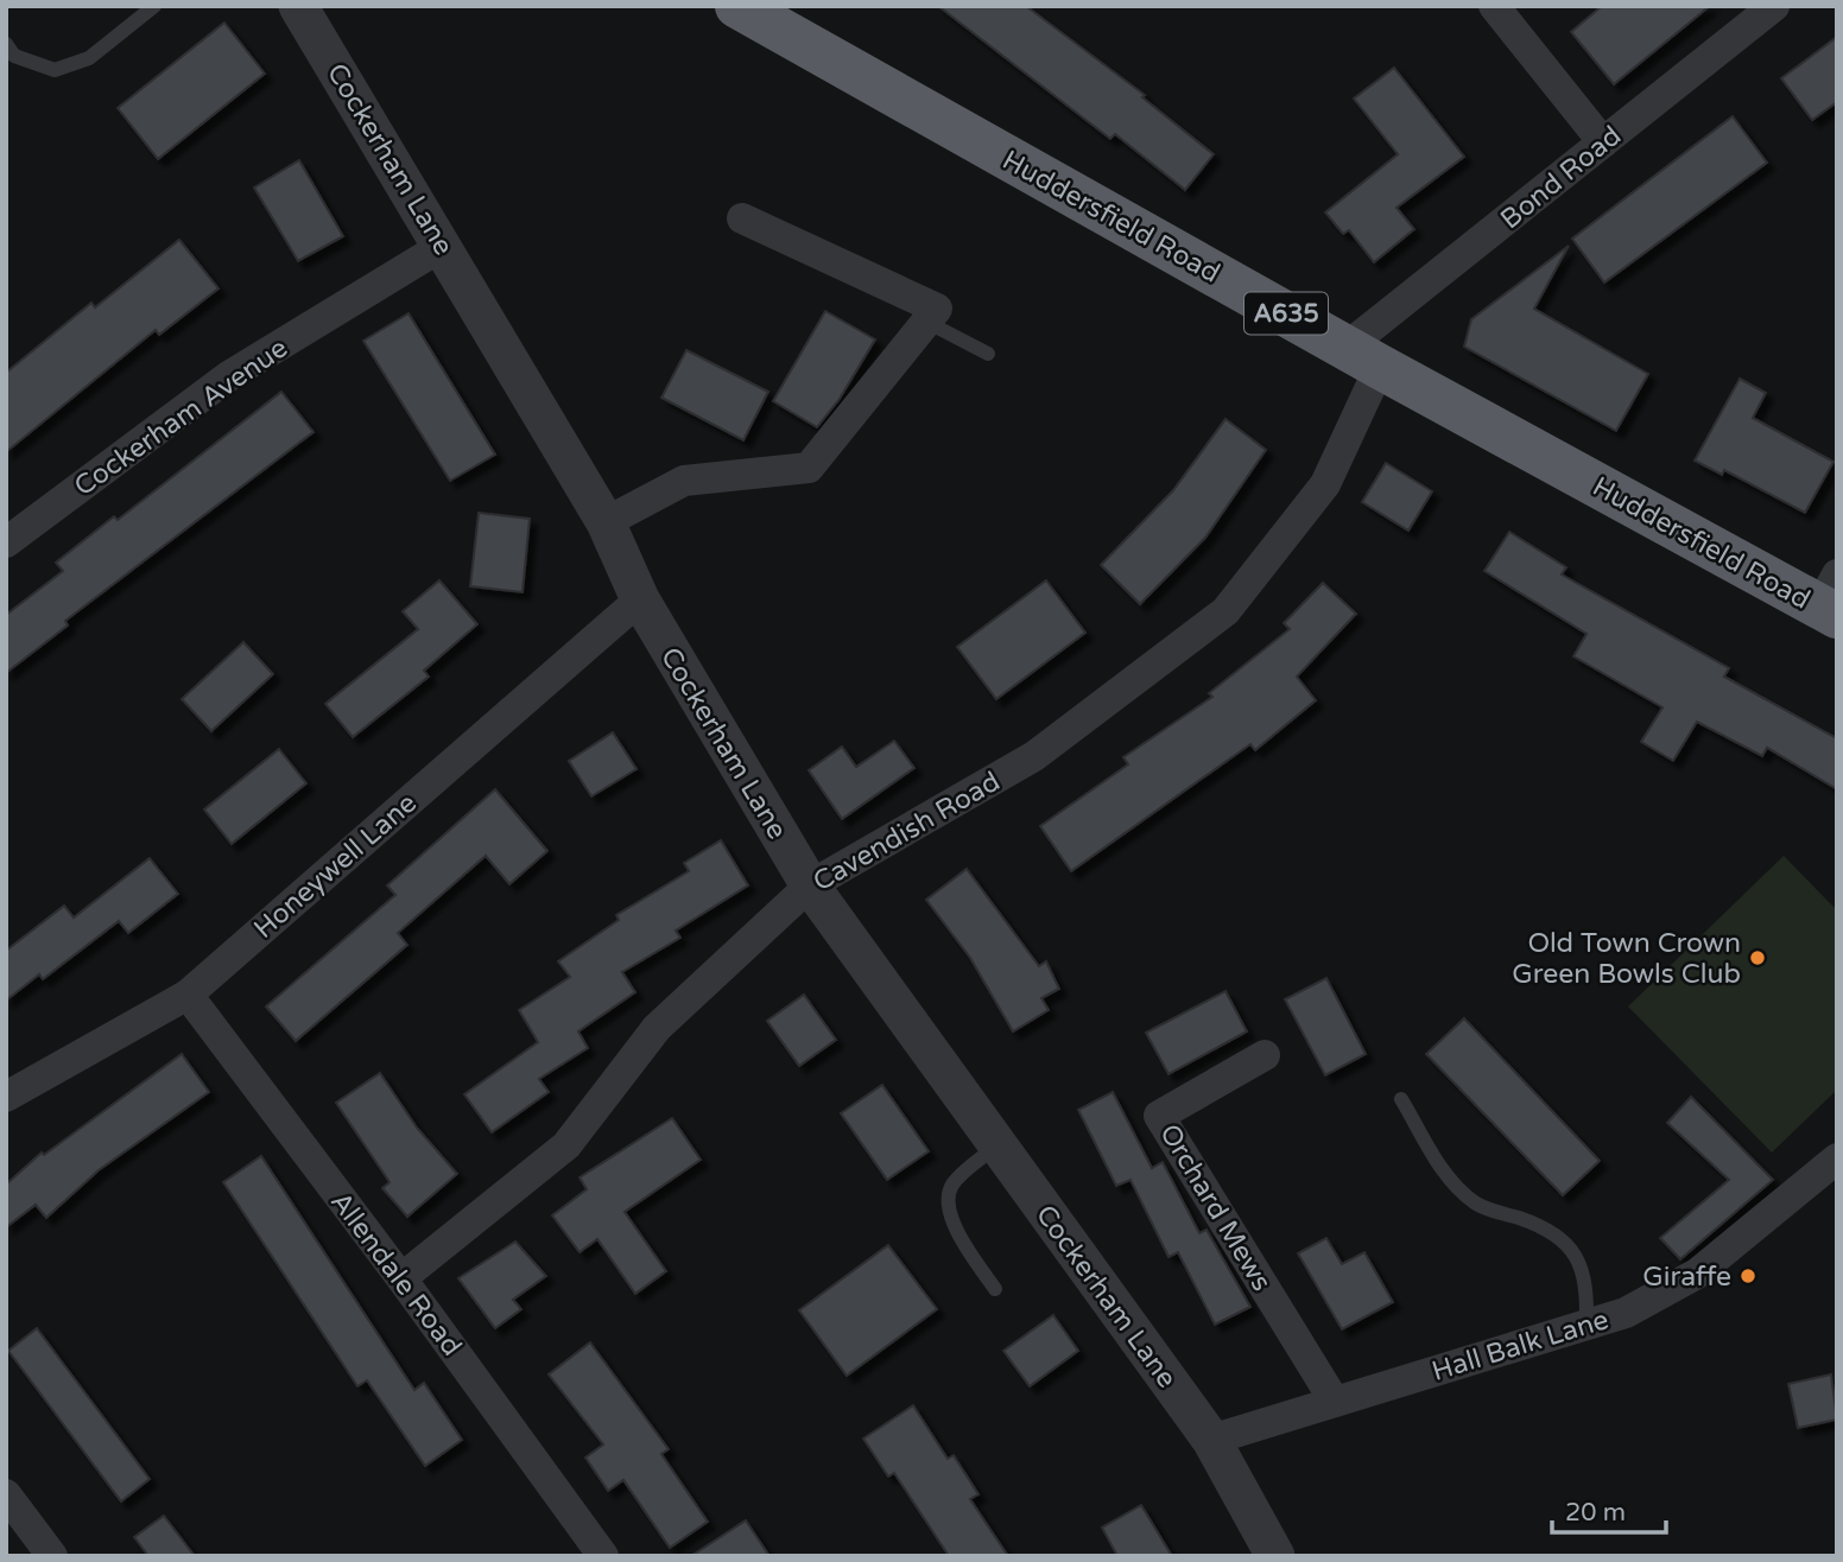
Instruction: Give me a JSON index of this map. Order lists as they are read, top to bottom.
{
  "streets": {
    "highway": ["Huddersfield Road", "A635"],
    "street": [
      "Cockerham Lane",
      "Bond Road",
      "Cockerham Avenue",
      "Cavendish Road",
      "Honeywell Lane",
      "Orchard Mews",
      "Allendale Road",
      "Hall Balk Lane"
    ]
  },
  "crossings": [
    ["Cockerham Lane", "Cockerham Avenue"],
    ["Cockerham Lane", "Cavendish Road"],
    ["Cockerham Lane", "Honeywell Lane"],
    ["Cockerham Lane", "Hall Balk Lane"],
    ["Bond Road", "Huddersfield Road"],
    ["Bond Road", "Cavendish Road"],
    ["Huddersfield Road", "Cavendish Road"],
    ["Cavendish Road", "Allendale Road"],
    ["Honeywell Lane", "Allendale Road"],
    ["Orchard Mews", "Hall Balk Lane"]
  ],
  "places": ["Old Town Crown Green Bowls Club", "Giraffe"],
  "scale_bar": "20 m"
}
